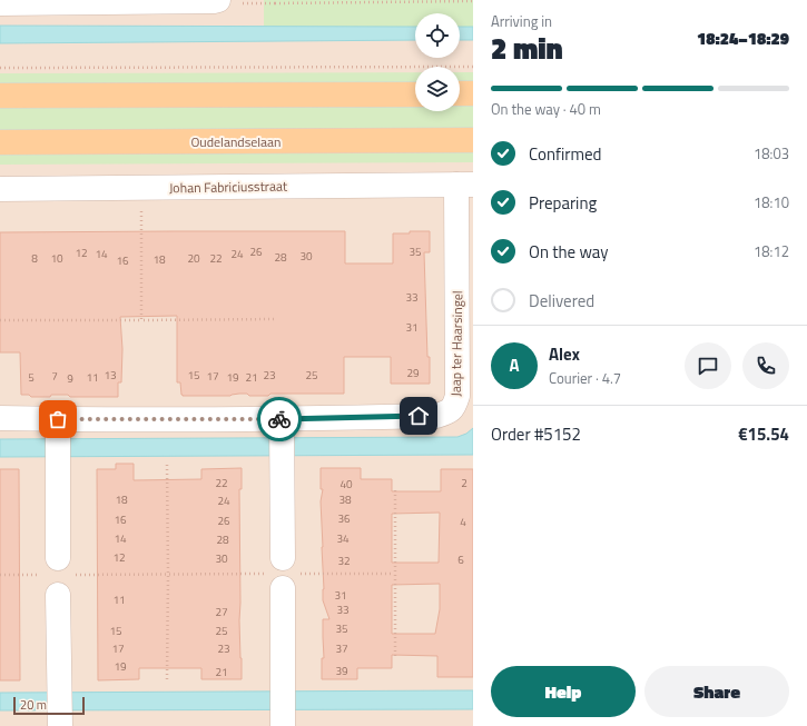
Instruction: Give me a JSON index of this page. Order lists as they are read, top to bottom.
{
  "streets": {
    "main road": ["Oudelandselaan"],
    "street": ["Johan Fabriciusstraat", "Jaap ter Haarsingel"]
  },
  "crossings": [
    ["Johan Fabriciusstraat", "Jaap ter Haarsingel"]
  ],
  "house_numbers": [
    "26",
    "35",
    "12",
    "14",
    "24",
    "30",
    "28",
    "8",
    "10",
    "20",
    "22",
    "18",
    "16",
    "33",
    "31",
    "29",
    "13",
    "15",
    "23",
    "25",
    "7",
    "17",
    "5",
    "11",
    "19",
    "21",
    "9",
    "22",
    "2",
    "40",
    "18",
    "38",
    "24",
    "36",
    "16",
    "26",
    "4",
    "14",
    "34",
    "28",
    "12",
    "30",
    "6",
    "32",
    "31",
    "11",
    "33",
    "27",
    "35",
    "15",
    "25",
    "17",
    "23",
    "37",
    "19",
    "39",
    "21"
  ],
  "scale_bar": "20 m",
  "page": {
    "heading": ["2 min", "Arriving in", "18:24–18:29"],
    "panel": [
      "Alex",
      "Courier · 4.7",
      "Order #5152",
      "€15.54"
    ],
    "bar": "On the way · 40 m",
    "list": [
      ["Confirmed", "18:03"],
      ["Preparing", "18:10"],
      ["On the way", "18:12"],
      "Delivered"
    ],
    "round": "A",
    "buttons": ["Help", "Share"],
    "scale": "20 m"
  }
}
